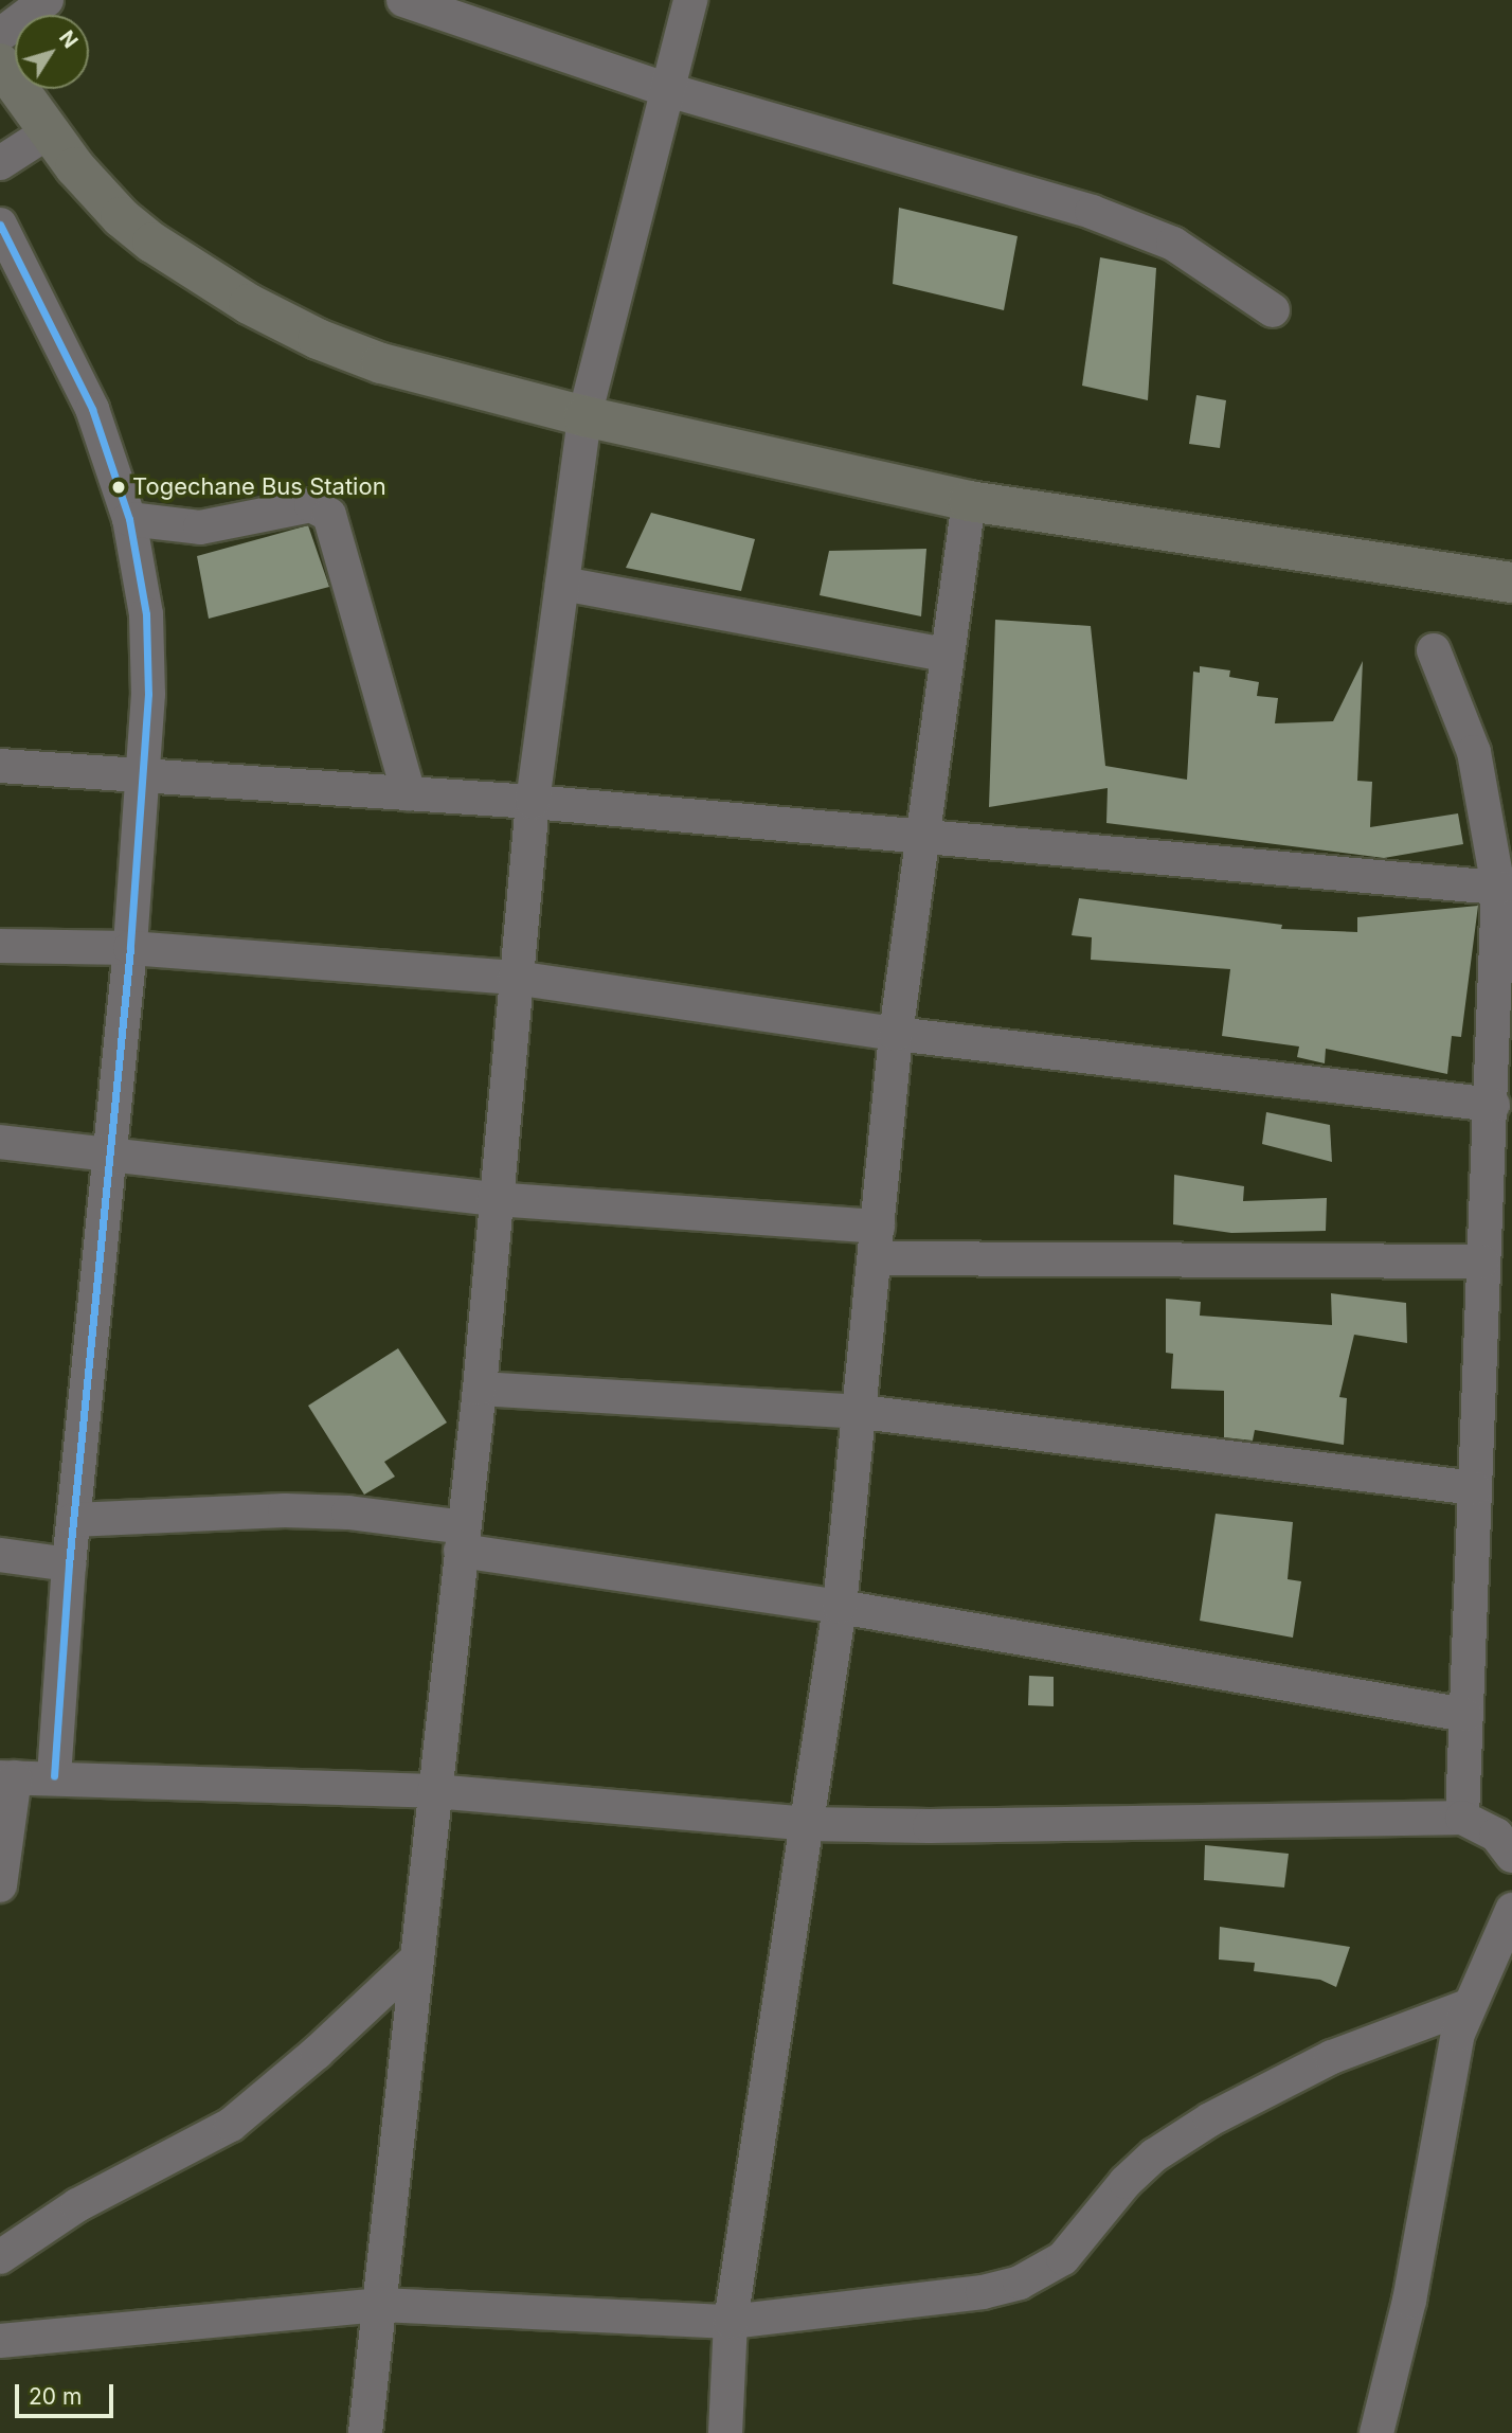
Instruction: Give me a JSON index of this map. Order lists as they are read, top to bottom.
{
  "places": ["Togechane Bus Station"],
  "scale_bar": "20 m",
  "north": "top right"
}
